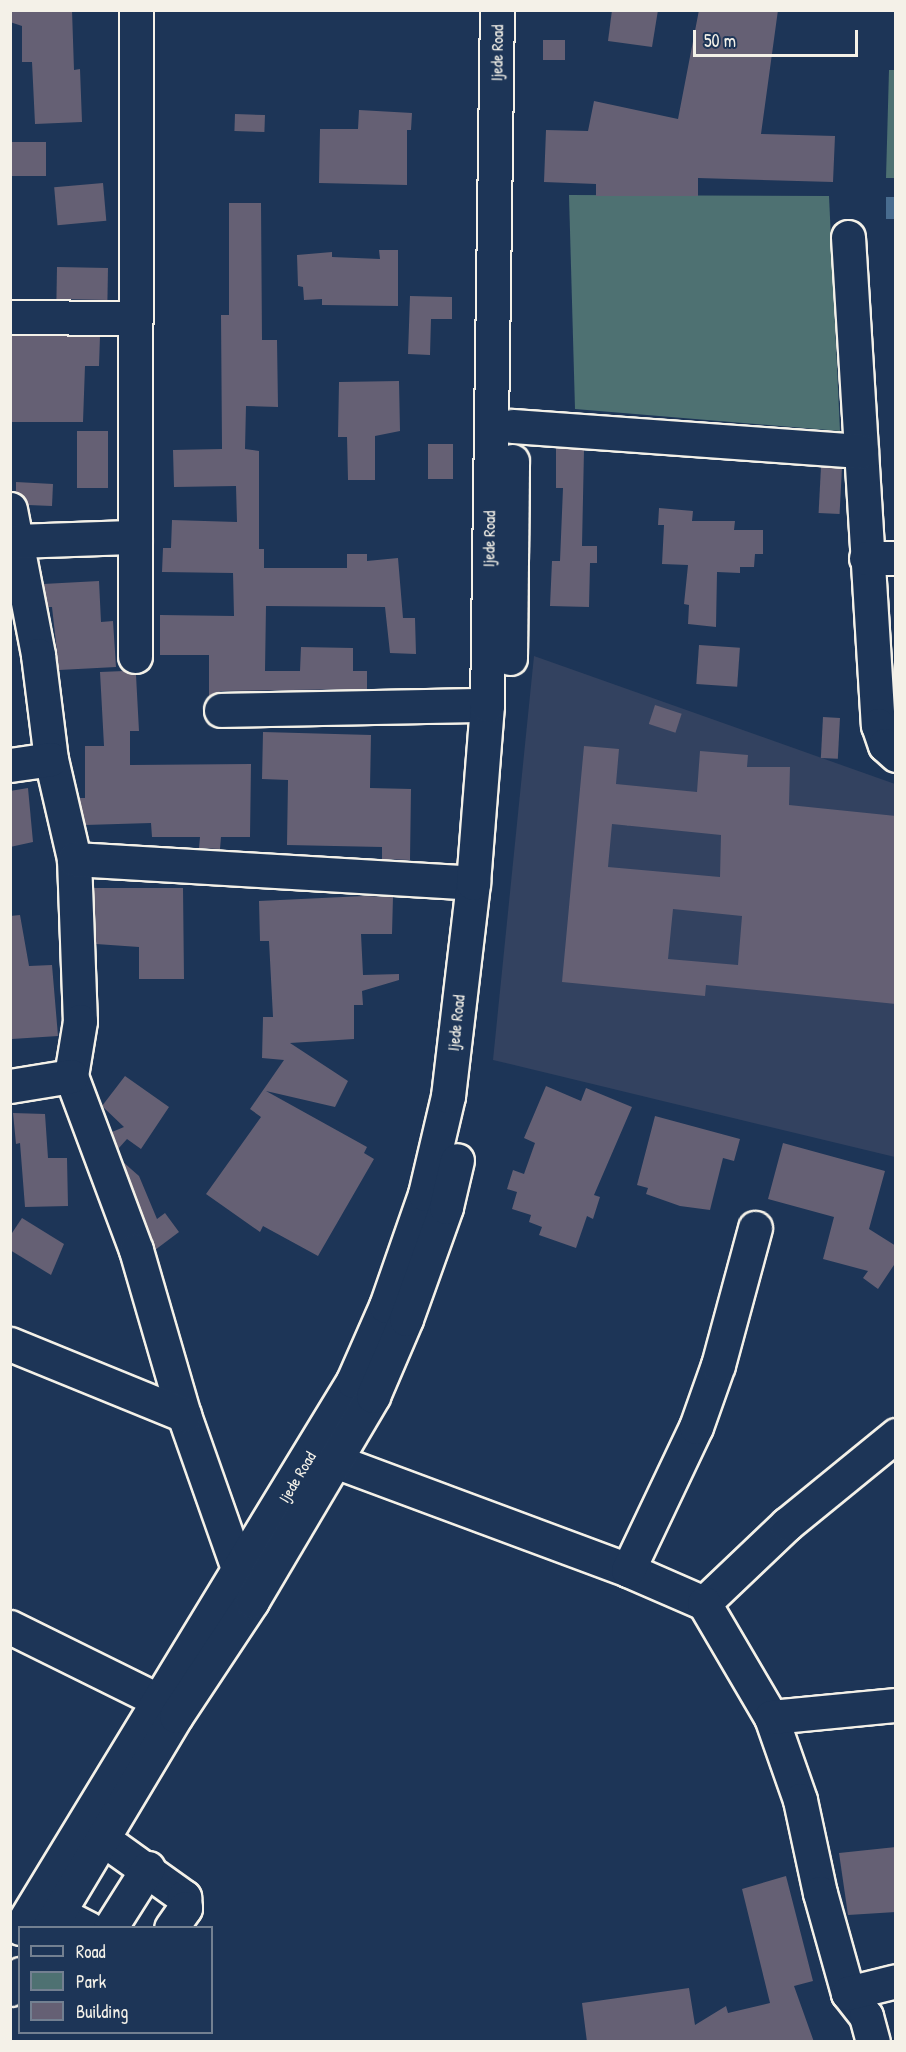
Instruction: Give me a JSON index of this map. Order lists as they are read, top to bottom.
{
  "streets": {
    "street": ["Ijede Road"]
  },
  "legend": ["Road", "Park", "Building"],
  "scale_bar": "50 m"
}
